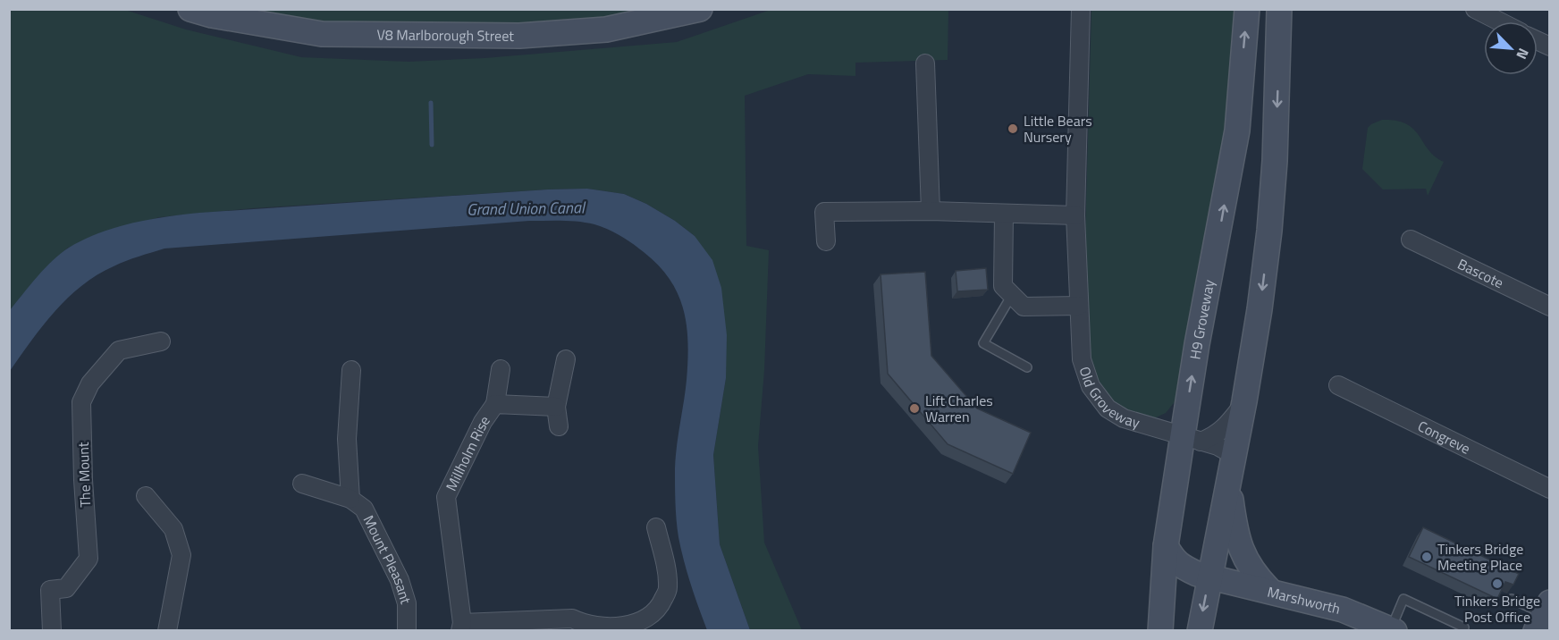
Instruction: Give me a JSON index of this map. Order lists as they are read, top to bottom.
{
  "streets": {
    "street": [
      "V8 Marlborough Street",
      "Bascote",
      "H9 Groveway",
      "Old Groveway",
      "Congreve",
      "Millholm Rise",
      "The Mount",
      "Mount Pleasant",
      "Marshworth"
    ]
  },
  "crossings": [
    ["H9 Groveway", "Old Groveway"],
    ["H9 Groveway", "Marshworth"]
  ],
  "water": ["Grand Union Canal"],
  "places": [
    "Little Bears Nursery",
    "Lift Charles Warren",
    "Tinkers Bridge Meeting Place",
    "Tinkers Bridge Post Office"
  ],
  "north": "bottom right"
}
